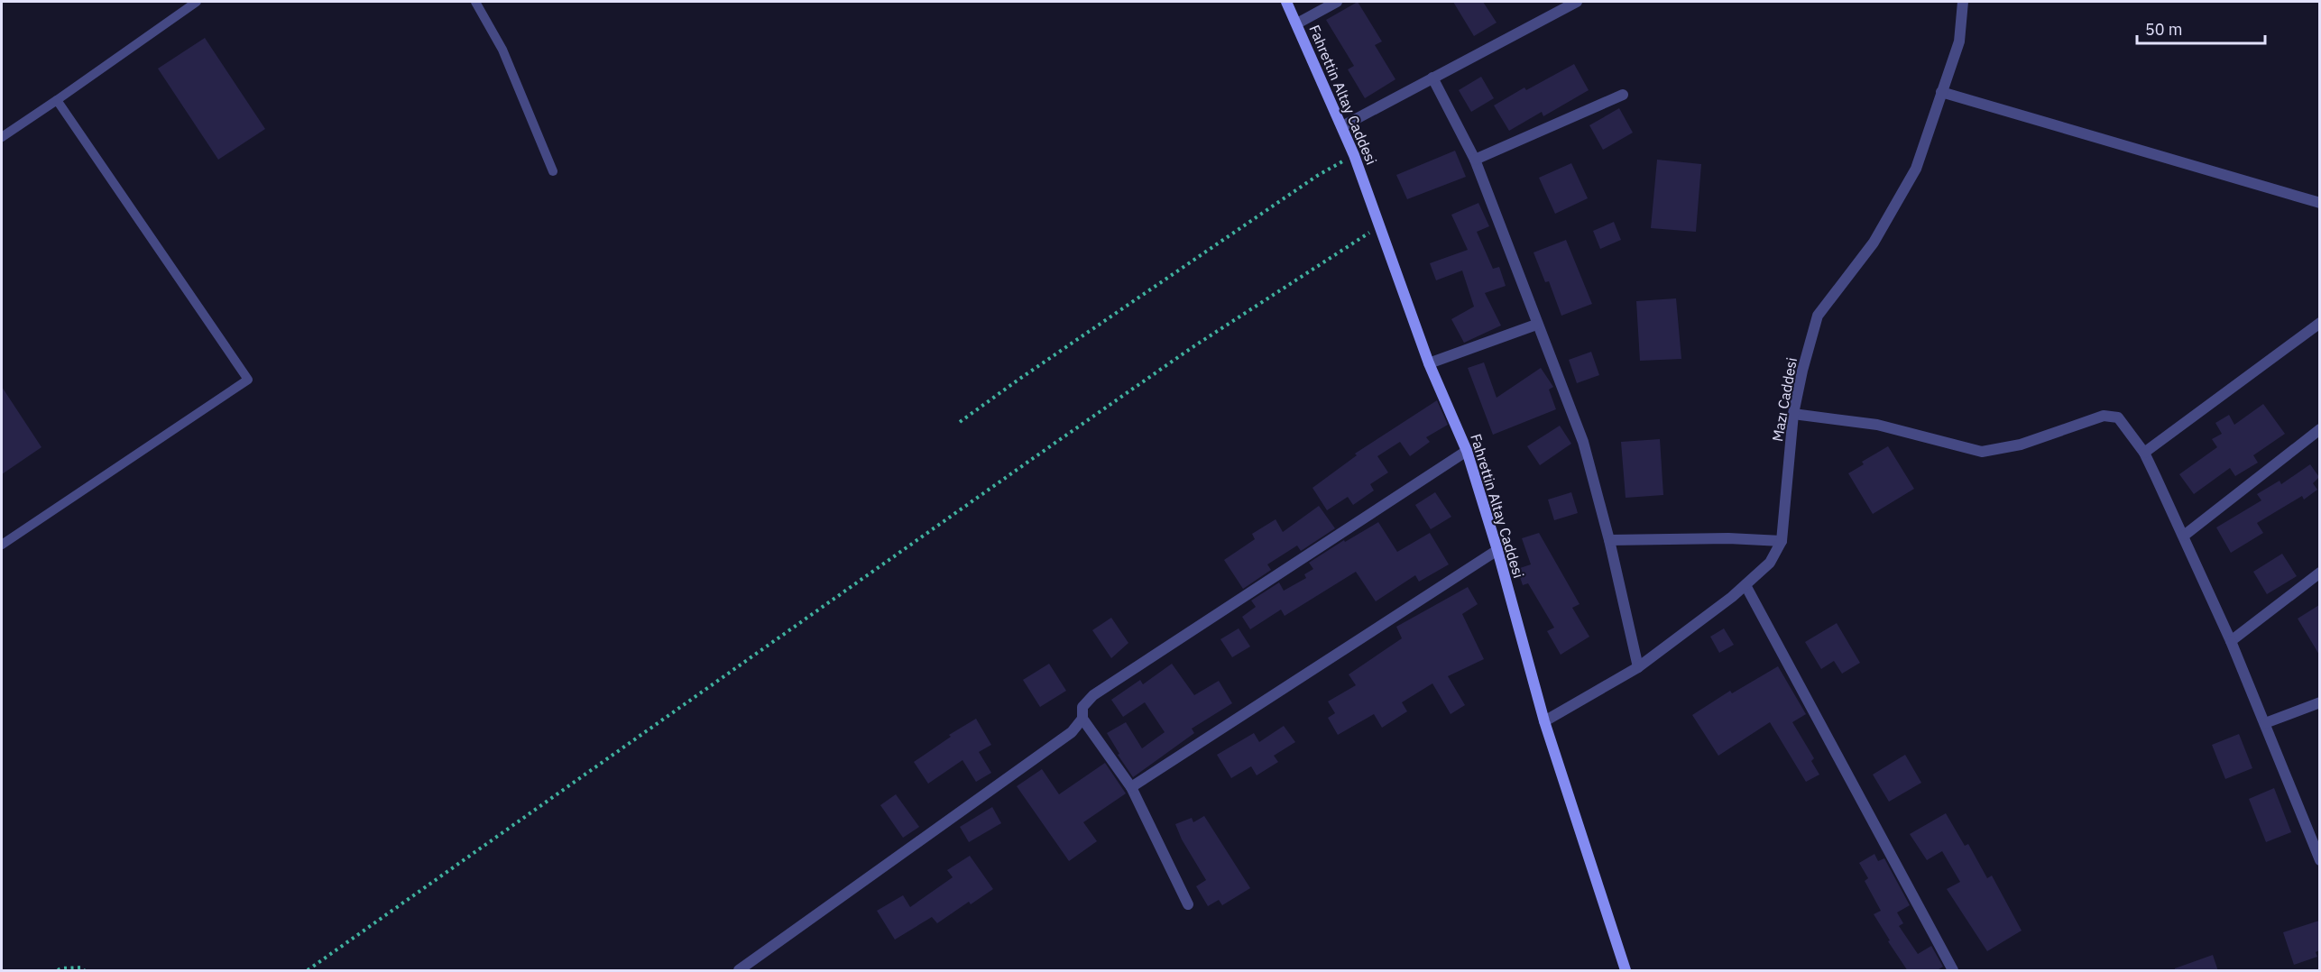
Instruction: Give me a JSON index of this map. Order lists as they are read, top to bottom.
{
  "streets": {
    "street": ["Fahrettin Altay Caddesi", "Mazı Caddesi"]
  },
  "crossings": [
    ["Fahrettin Altay Caddesi", "Mazı Caddesi"]
  ],
  "scale_bar": "50 m"
}
